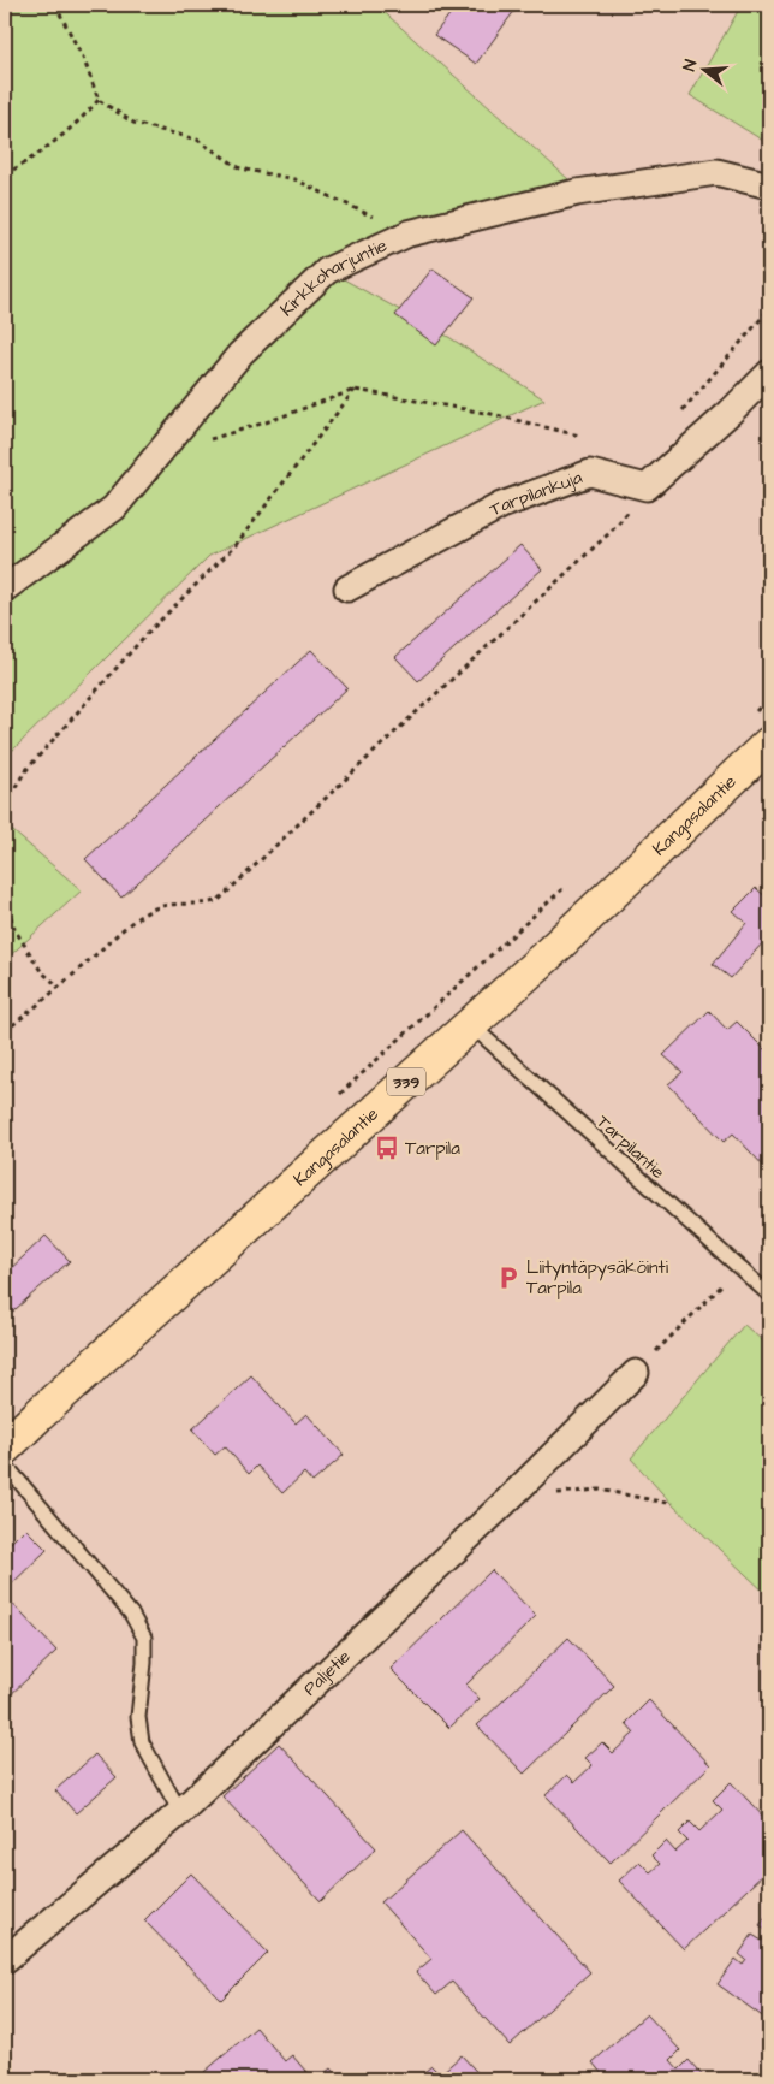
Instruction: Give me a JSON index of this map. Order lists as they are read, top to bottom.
{
  "streets": {
    "main road": ["Kangasalantie", "339"],
    "street": ["Kirkkoharjuntie", "Tarpilankuja", "Paljetie"],
    "lane": ["Tarpilantie"]
  },
  "crossings": [
    ["Kangasalantie", "Tarpilantie"]
  ],
  "places": {
    "bus stop": ["Tarpila"],
    "parking": ["Liityntäpysäköinti Tarpila"]
  },
  "north": "left"
}
